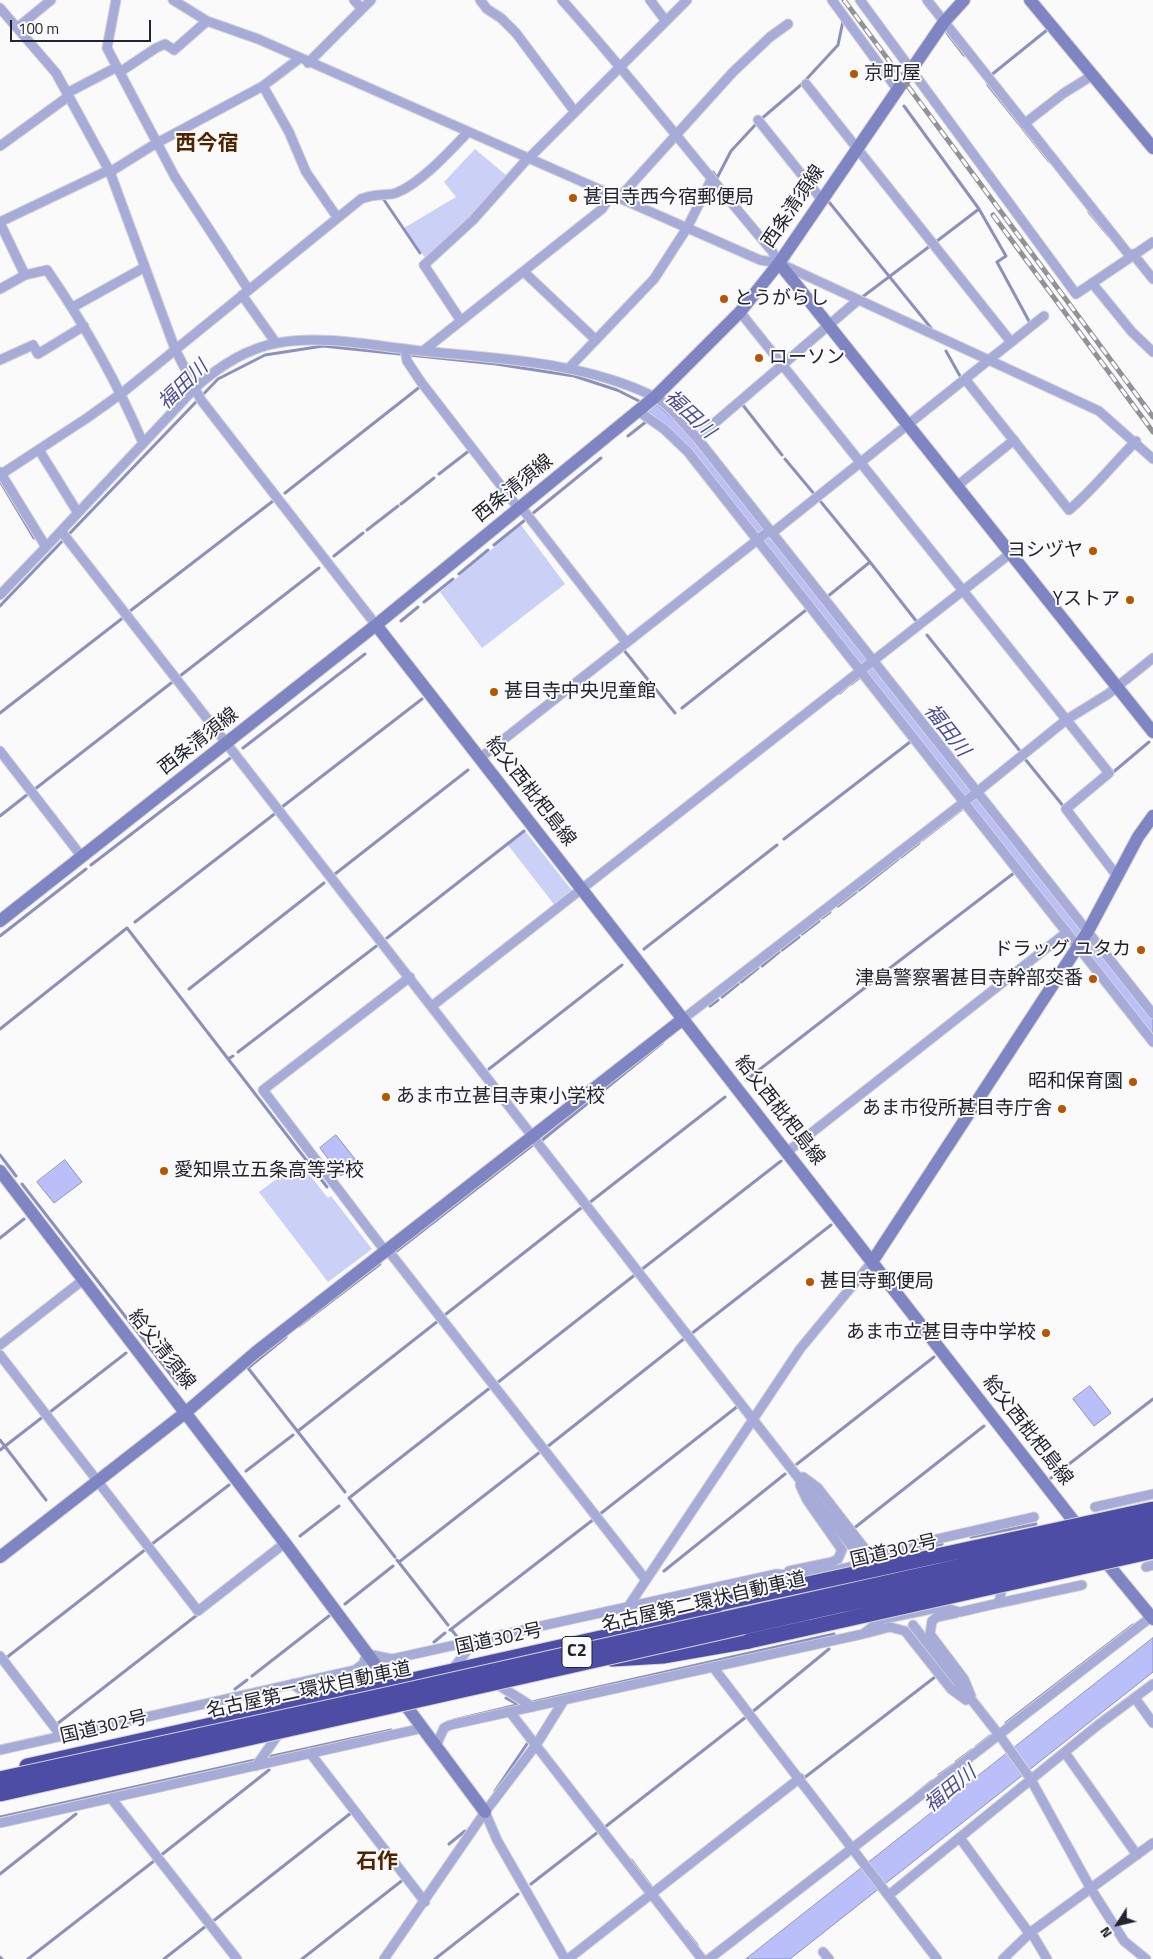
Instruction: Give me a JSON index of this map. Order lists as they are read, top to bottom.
{
  "streets": {
    "highway": ["国道302号", "名古屋第二環状自動車道", "C2"],
    "main road": ["西条清須線", "給父西枇杷島線", "給父清須線"]
  },
  "crossings": [
    ["西条清須線", "給父西枇杷島線"],
    ["給父西枇杷島線", "国道302号"]
  ],
  "districts": ["西今宿", "石作"],
  "water": ["福田川"],
  "places": [
    "京町屋",
    "甚目寺西今宿郵便局",
    "とうがらし",
    "ローソン",
    "ヨシヅヤ",
    "Yストア",
    "甚目寺中央児童館",
    "ドラッグ ユタカ",
    "津島警察署甚目寺幹部交番",
    "昭和保育園",
    "あま市立甚目寺東小学校",
    "あま市役所甚目寺庁舎",
    "愛知県立五条高等学校",
    "甚目寺郵便局",
    "あま市立甚目寺中学校"
  ],
  "scale_bar": "100 m",
  "north": "bottom left"
}
